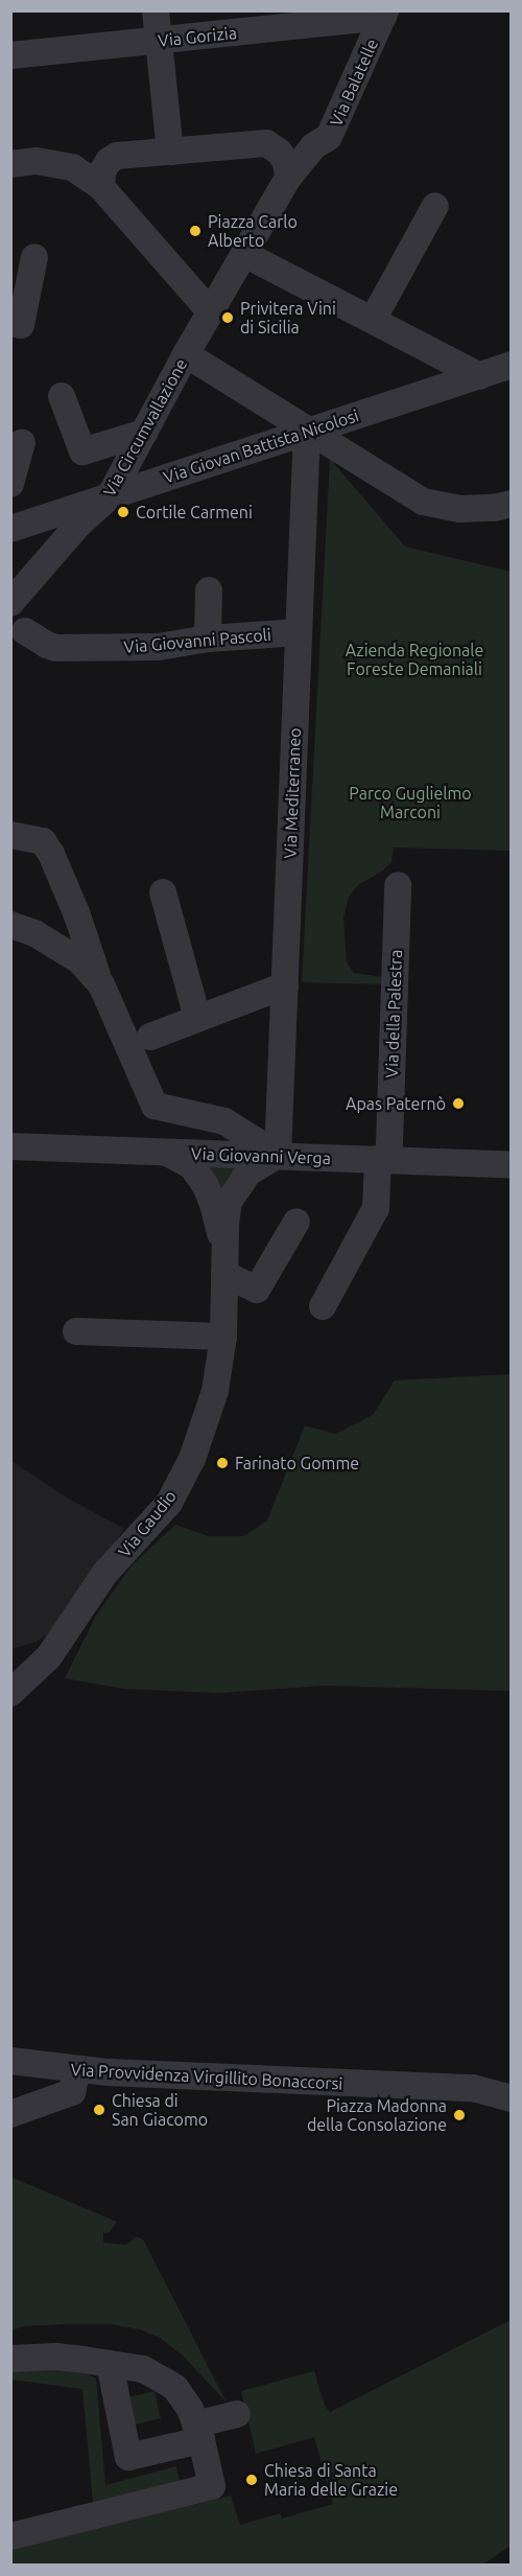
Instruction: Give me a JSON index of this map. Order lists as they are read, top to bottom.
{
  "streets": {
    "street": [
      "Via Gorizia",
      "Via Balatelle",
      "Via Circumvallazione",
      "Via Giovan Battista Nicolosi",
      "Via Giovanni Pascoli",
      "Via Mediterraneo",
      "Via della Palestra",
      "Via Giovanni Verga",
      "Via Gaudio",
      "Via Provvidenza Virgillito Bonaccorsi"
    ]
  },
  "crossings": [
    ["Via Gorizia", "Via Balatelle"],
    ["Via Balatelle", "Via Circumvallazione"],
    ["Via Circumvallazione", "Via Giovan Battista Nicolosi"],
    ["Via Giovan Battista Nicolosi", "Via Mediterraneo"],
    ["Via Giovanni Pascoli", "Via Mediterraneo"],
    ["Via Mediterraneo", "Via Giovanni Verga"],
    ["Via della Palestra", "Via Giovanni Verga"]
  ],
  "parks": ["Azienda Regionale Foreste Demaniali", "Parco Guglielmo Marconi"],
  "places": [
    "Piazza Carlo Alberto",
    "Privitera Vini di Sicilia",
    "Cortile Carmeni",
    "Apas Paternò",
    "Farinato Gomme",
    "Chiesa di San Giacomo",
    "Piazza Madonna della Consolazione",
    "Chiesa di Santa Maria delle Grazie"
  ]
}
